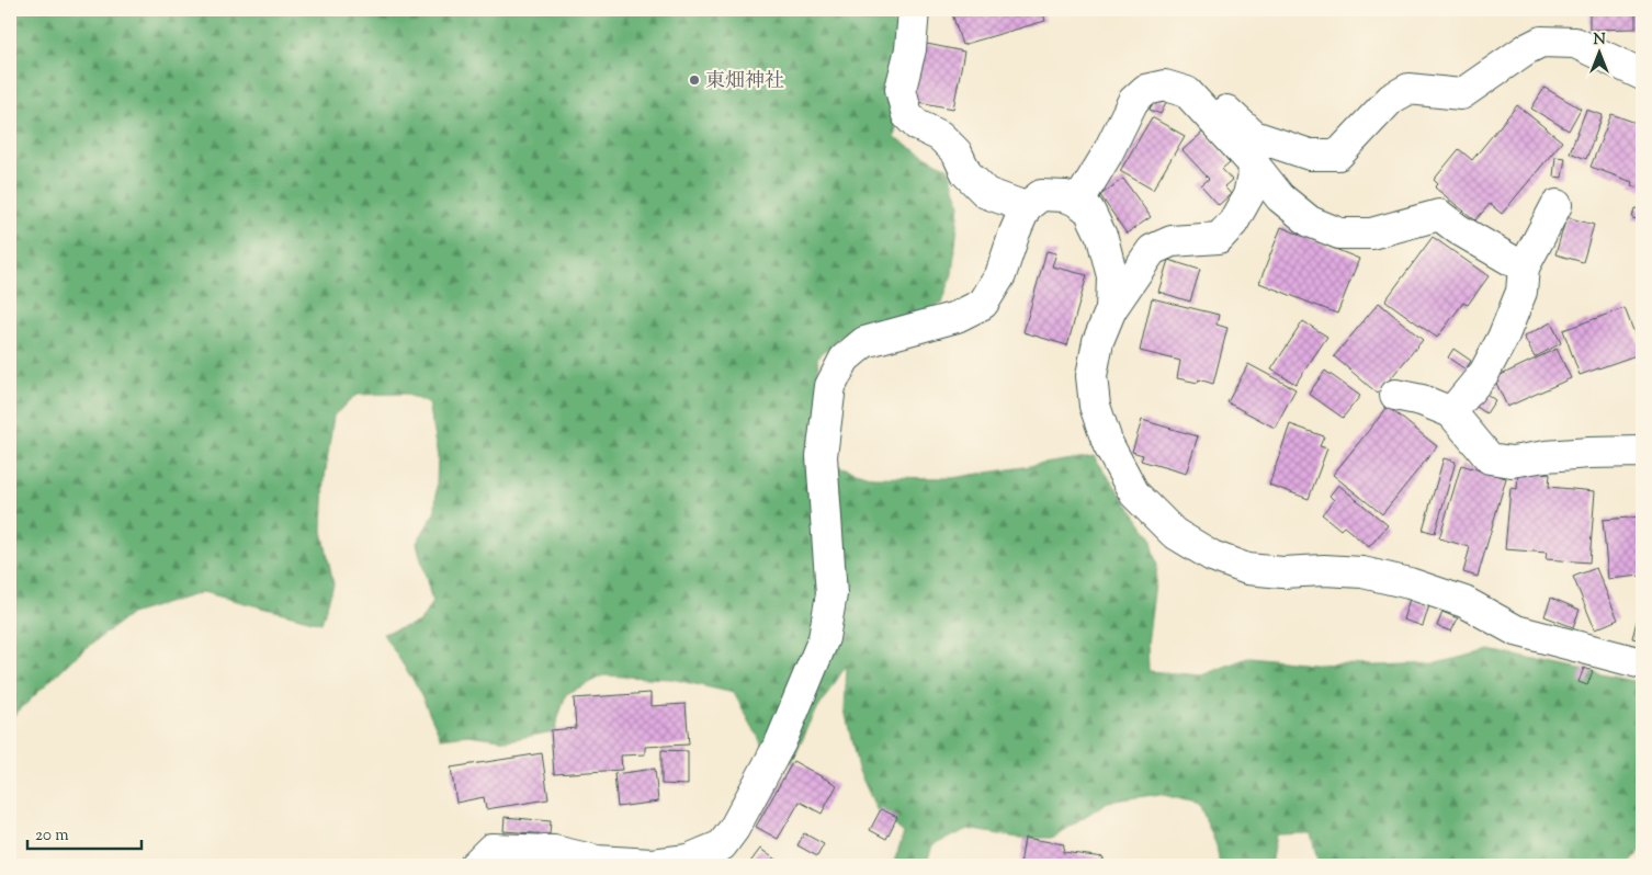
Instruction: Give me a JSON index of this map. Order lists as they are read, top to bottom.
{
  "places": ["東畑神社"],
  "scale_bar": "20 m",
  "north": "top"
}
